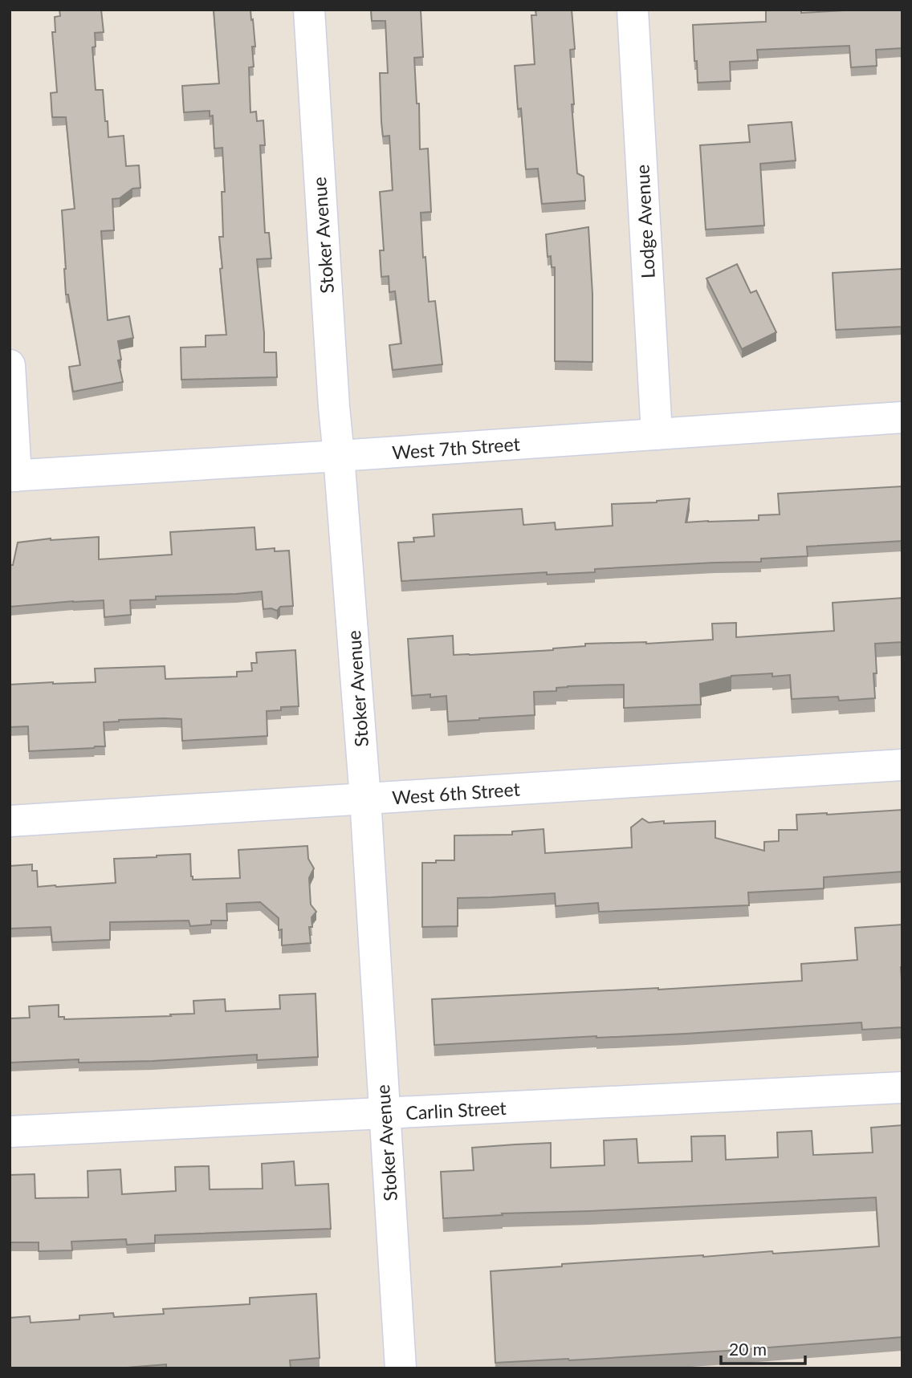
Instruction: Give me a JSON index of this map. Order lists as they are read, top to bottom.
{
  "streets": {
    "street": [
      "Lodge Avenue",
      "Stoker Avenue",
      "West 7th Street",
      "West 6th Street",
      "Carlin Street"
    ]
  },
  "crossings": [
    ["Lodge Avenue", "West 7th Street"],
    ["Stoker Avenue", "West 7th Street"],
    ["Stoker Avenue", "West 6th Street"],
    ["Stoker Avenue", "Carlin Street"]
  ],
  "scale_bar": "20 m"
}
